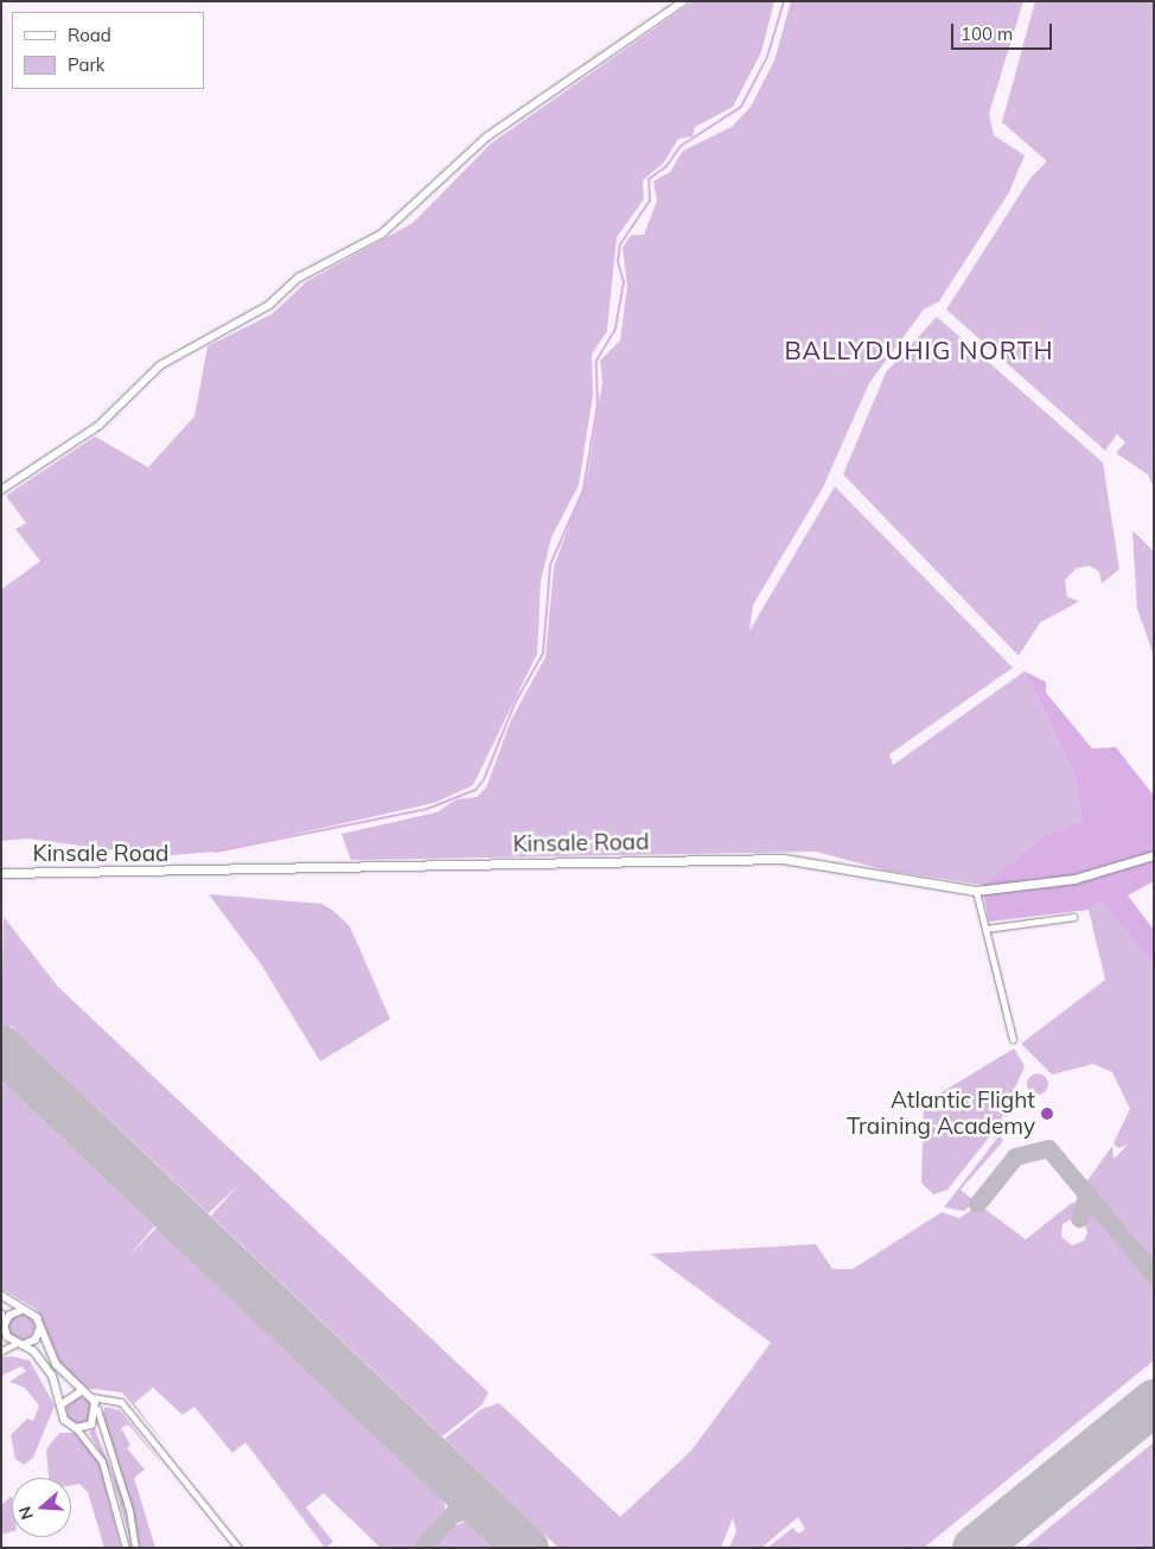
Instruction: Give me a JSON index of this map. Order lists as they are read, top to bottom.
{
  "streets": {
    "main road": ["Kinsale Road"]
  },
  "districts": ["BALLYDUHIG NORTH"],
  "places": ["Atlantic Flight Training Academy"],
  "legend": ["Road", "Park"],
  "scale_bar": "100 m",
  "north": "left"
}
